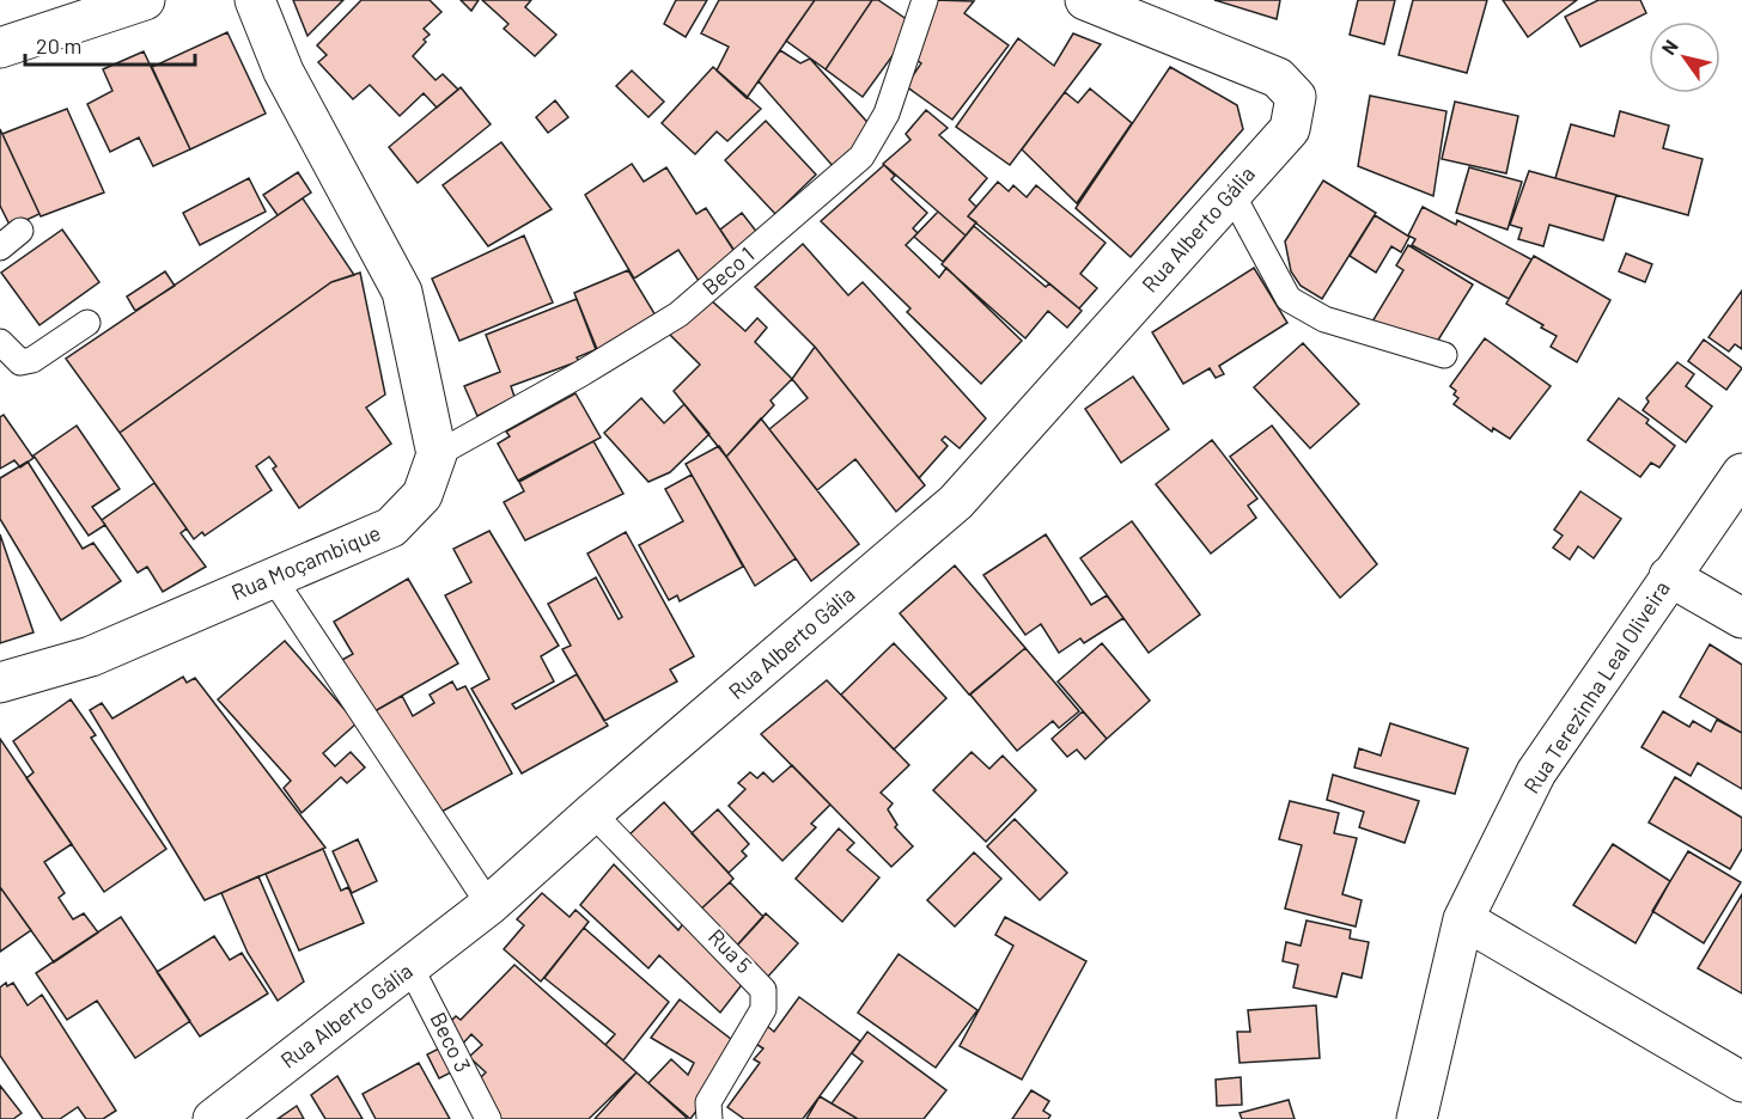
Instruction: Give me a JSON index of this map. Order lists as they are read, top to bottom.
{
  "streets": {
    "street": ["Rua Alberto Gália", "Rua Moçambique", "Rua Terezinha Leal Oliveira"],
    "lane": ["Beco 1", "Rua 5", "Beco 3"]
  },
  "crossings": [
    ["Rua Alberto Gália", "Rua 5"],
    ["Rua Alberto Gália", "Beco 3"],
    ["Beco 1", "Rua Moçambique"]
  ],
  "scale_bar": "20 m",
  "north": "top left"
}
